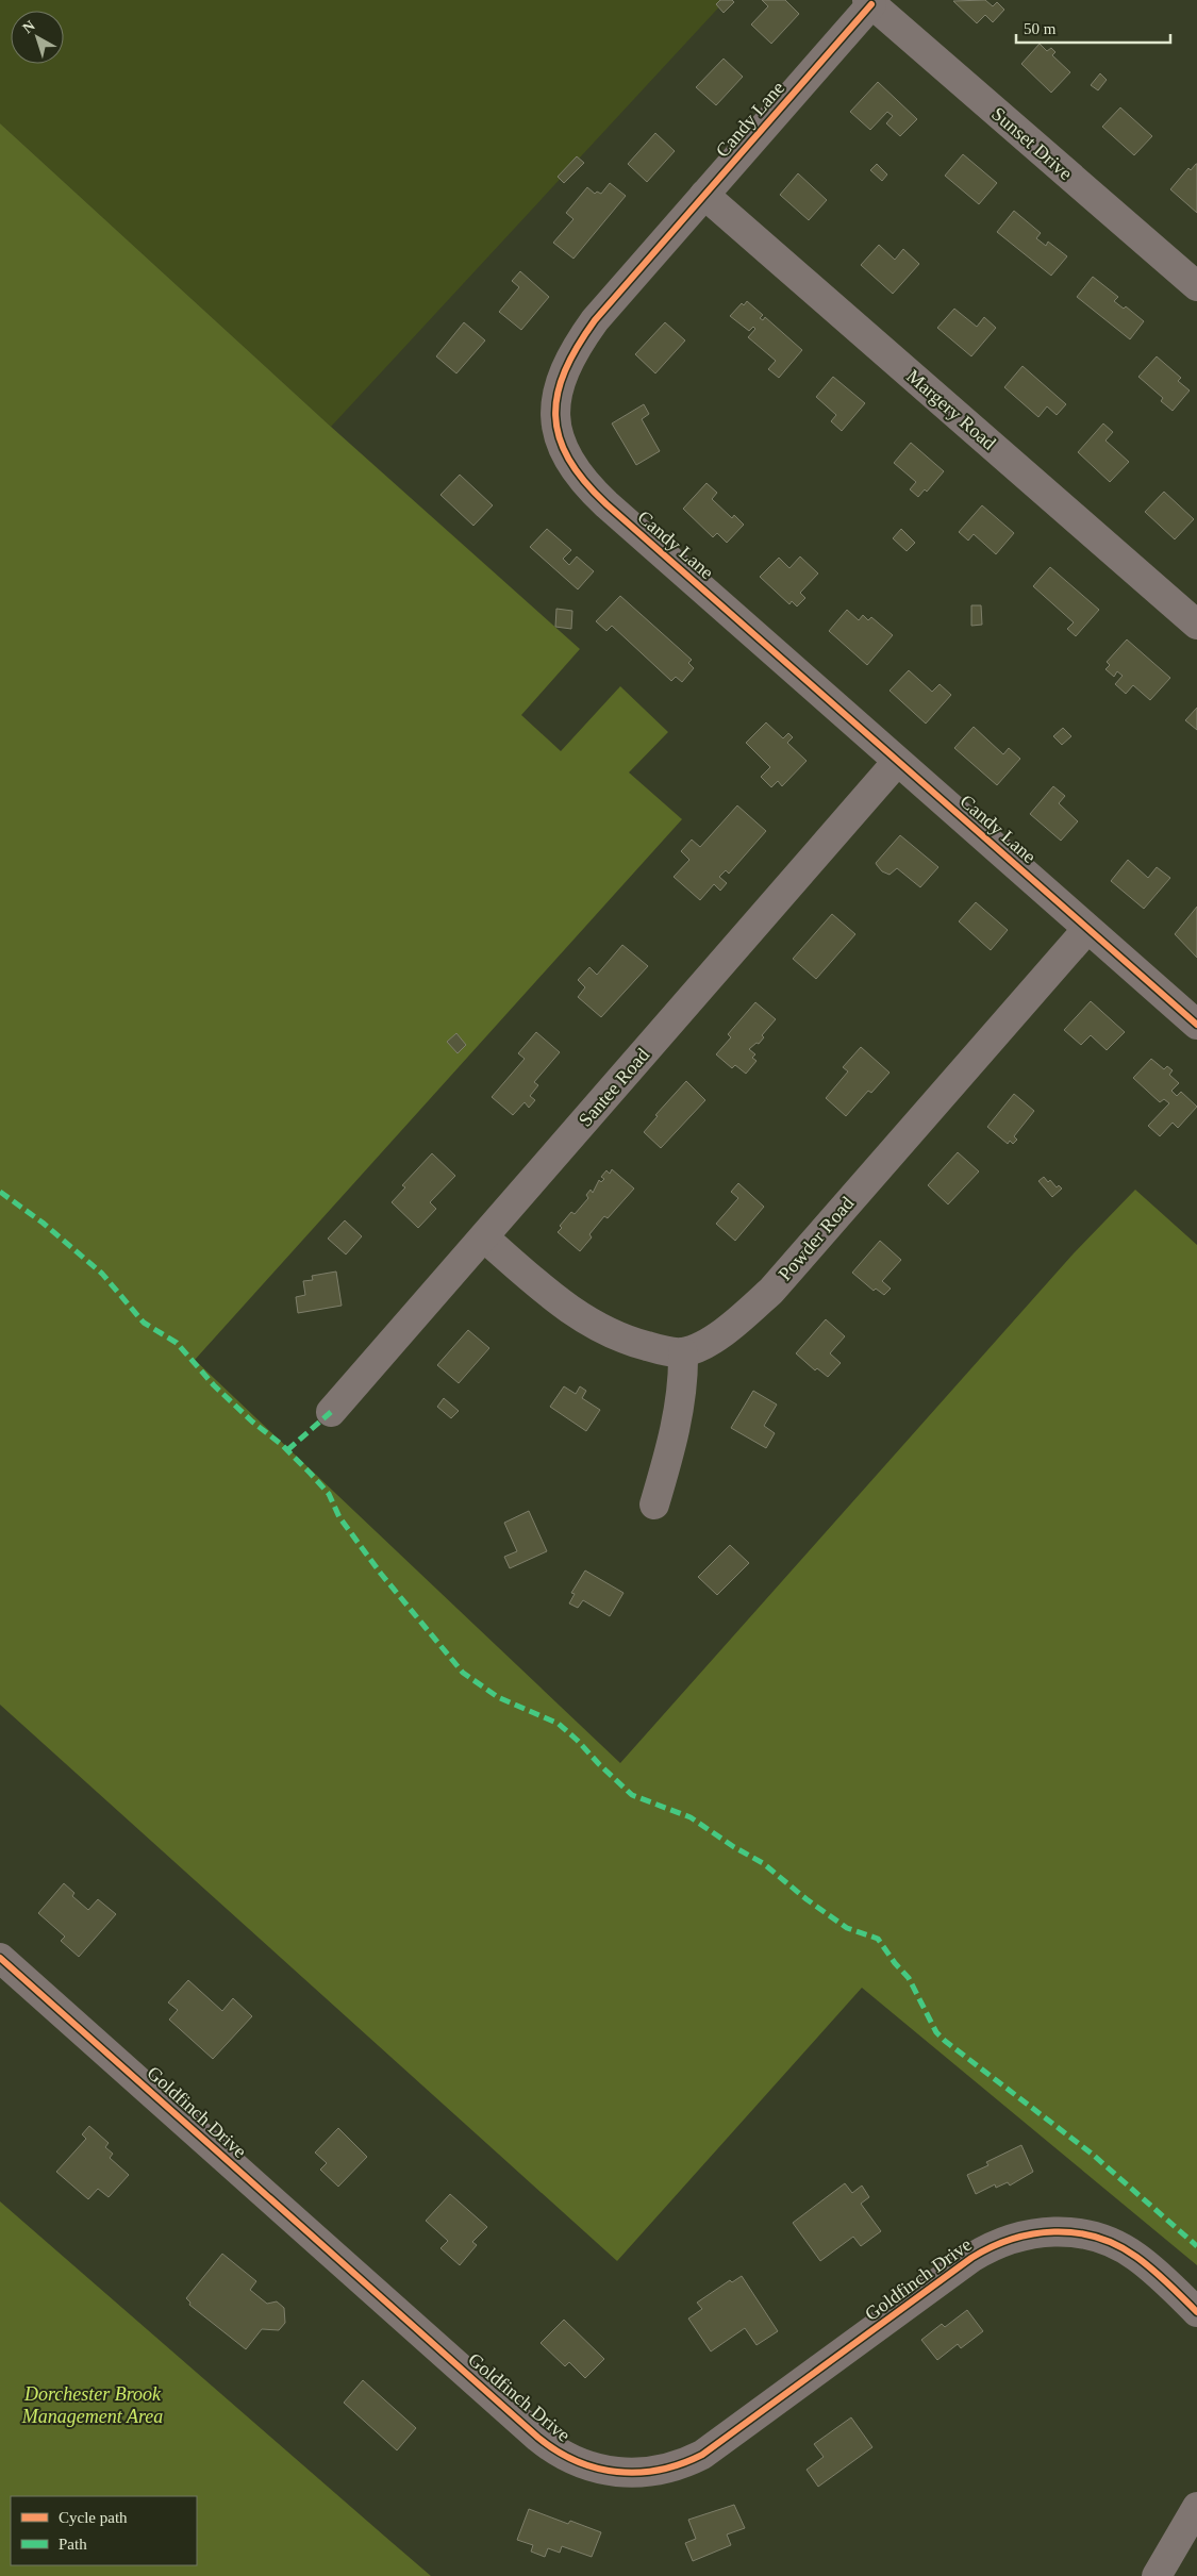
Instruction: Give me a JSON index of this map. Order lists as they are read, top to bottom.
{
  "streets": {
    "street": [
      "Candy Lane",
      "Sunset Drive",
      "Margery Road",
      "Santee Road",
      "Powder Road",
      "Goldfinch Drive"
    ]
  },
  "crossings": [
    ["Candy Lane", "Sunset Drive"],
    ["Candy Lane", "Margery Road"],
    ["Candy Lane", "Santee Road"],
    ["Candy Lane", "Powder Road"]
  ],
  "parks": ["Dorchester Brook Management Area"],
  "legend": ["Cycle path", "Path"],
  "scale_bar": "50 m",
  "north": "top left"
}
